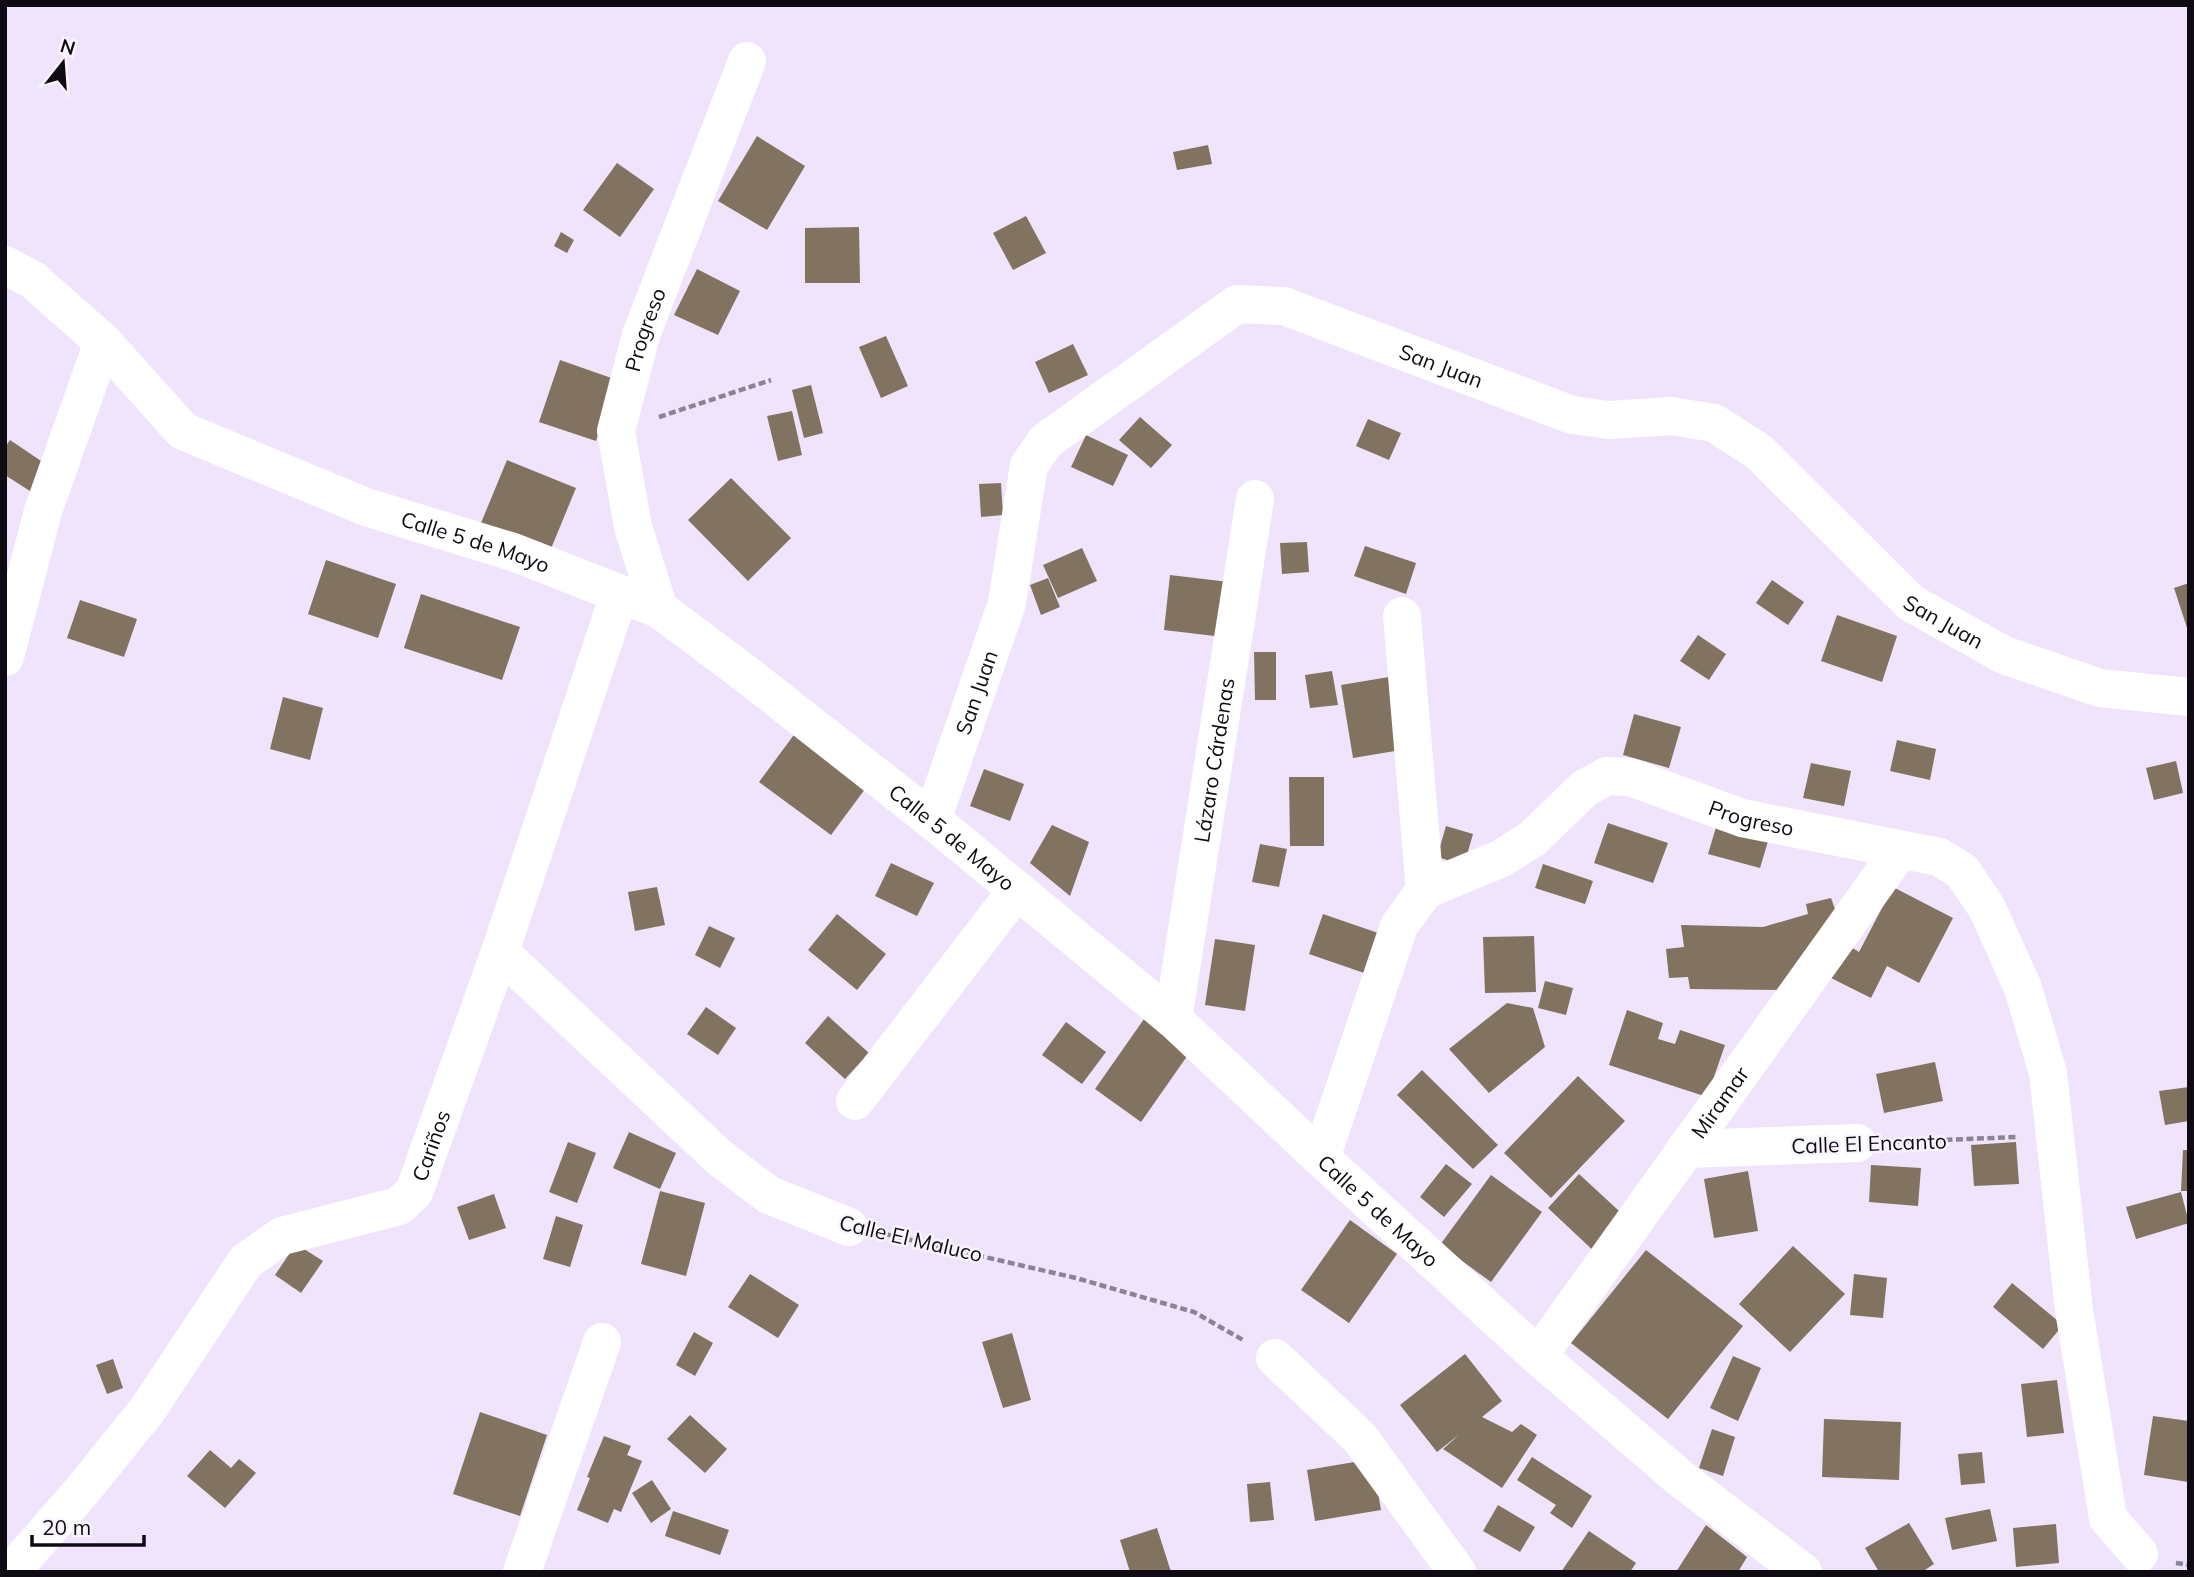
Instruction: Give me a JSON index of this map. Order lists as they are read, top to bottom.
{
  "streets": {
    "street": [
      "Progreso",
      "San Juan",
      "Calle 5 de Mayo",
      "Lázaro Cárdenas",
      "Miramar",
      "Calle El Encanto",
      "Cariños",
      "Calle El Maluco"
    ]
  },
  "crossings": [
    ["Progreso", "Calle 5 de Mayo"],
    ["Progreso", "Miramar"],
    ["Progreso", "Calle El Encanto"],
    ["San Juan", "Calle 5 de Mayo"],
    ["Calle 5 de Mayo", "Lázaro Cárdenas"],
    ["Calle 5 de Mayo", "Miramar"],
    ["Calle 5 de Mayo", "Cariños"],
    ["Miramar", "Calle El Encanto"],
    ["Cariños", "Calle El Maluco"]
  ],
  "scale_bar": "20 m",
  "north": "top"
}
